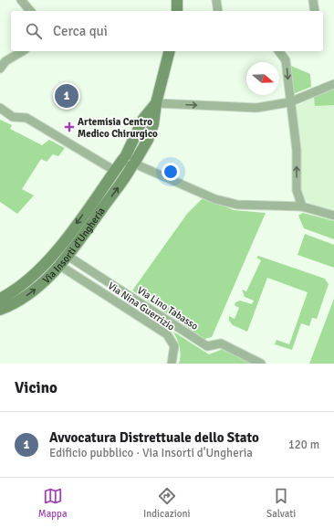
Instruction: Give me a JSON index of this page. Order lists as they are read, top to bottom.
{
  "streets": {
    "main road": ["Via Insorti d'Ungheria"],
    "street": ["Via Nina Guerrizio", "Via Lino Tabasso"]
  },
  "crossings": [
    ["Via Insorti d'Ungheria", "Via Nina Guerrizio"],
    ["Via Insorti d'Ungheria", "Via Lino Tabasso"]
  ],
  "places": {
    "health": ["Artemisia Centro Medico Chirurgico"]
  },
  "north": "right",
  "page": {
    "search": "Cerca qui",
    "pins": "1",
    "heading": "Vicino",
    "list": [
      {
        "mark": "1",
        "name": "Avvocatura Distrettuale dello Stato",
        "note": "Edificio pubblico · Via Insorti d'Ungheria",
        "value": "120 m"
      }
    ],
    "nav": ["Mappa", "Indicazioni", "Salvati"]
  }
}
